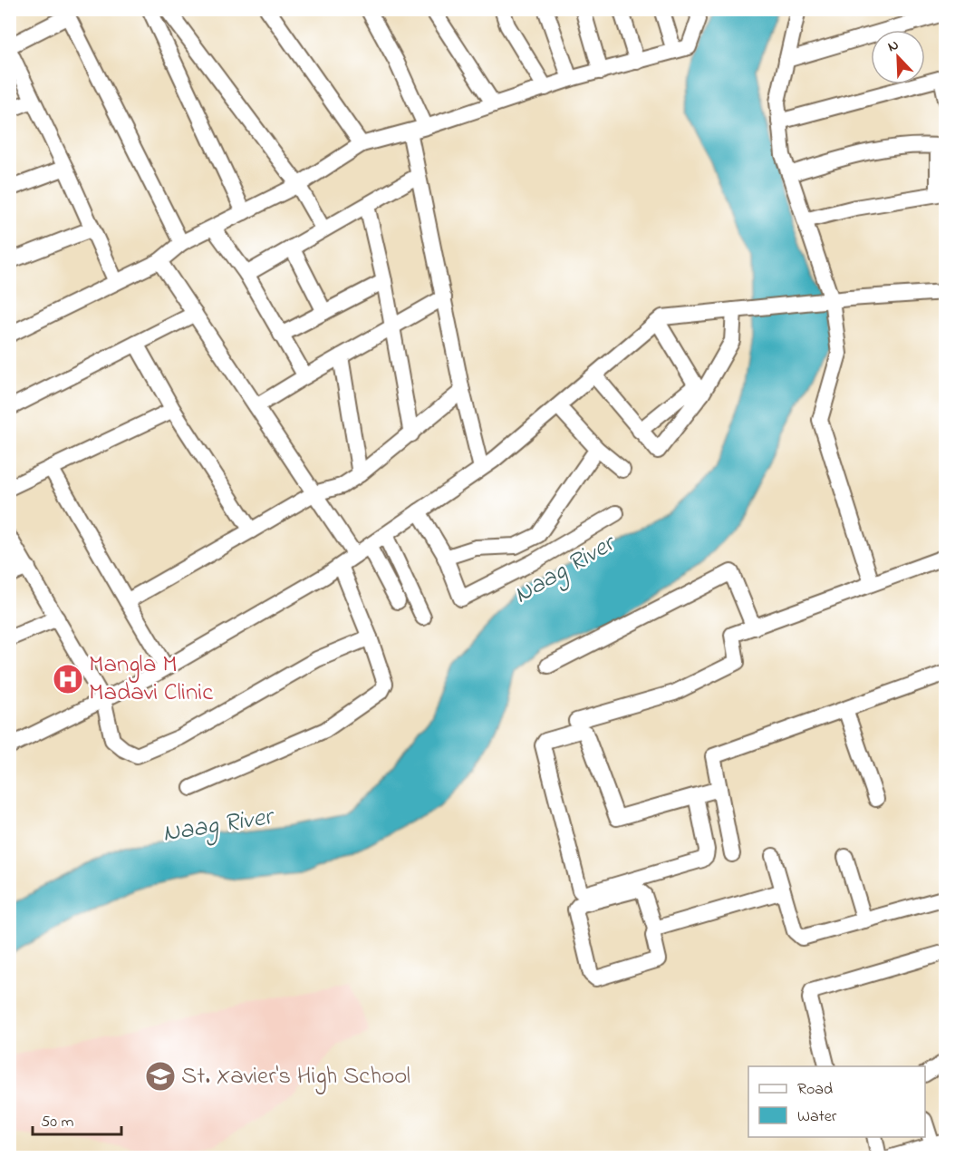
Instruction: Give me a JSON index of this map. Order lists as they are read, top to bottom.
{
  "water": ["Naag River"],
  "places": {
    "hospital": ["Mangla M Madavi Clinic"],
    "school or university": ["St. Xavier's High School"]
  },
  "legend": ["Road", "Water"],
  "scale_bar": "50 m",
  "north": "top left"
}
